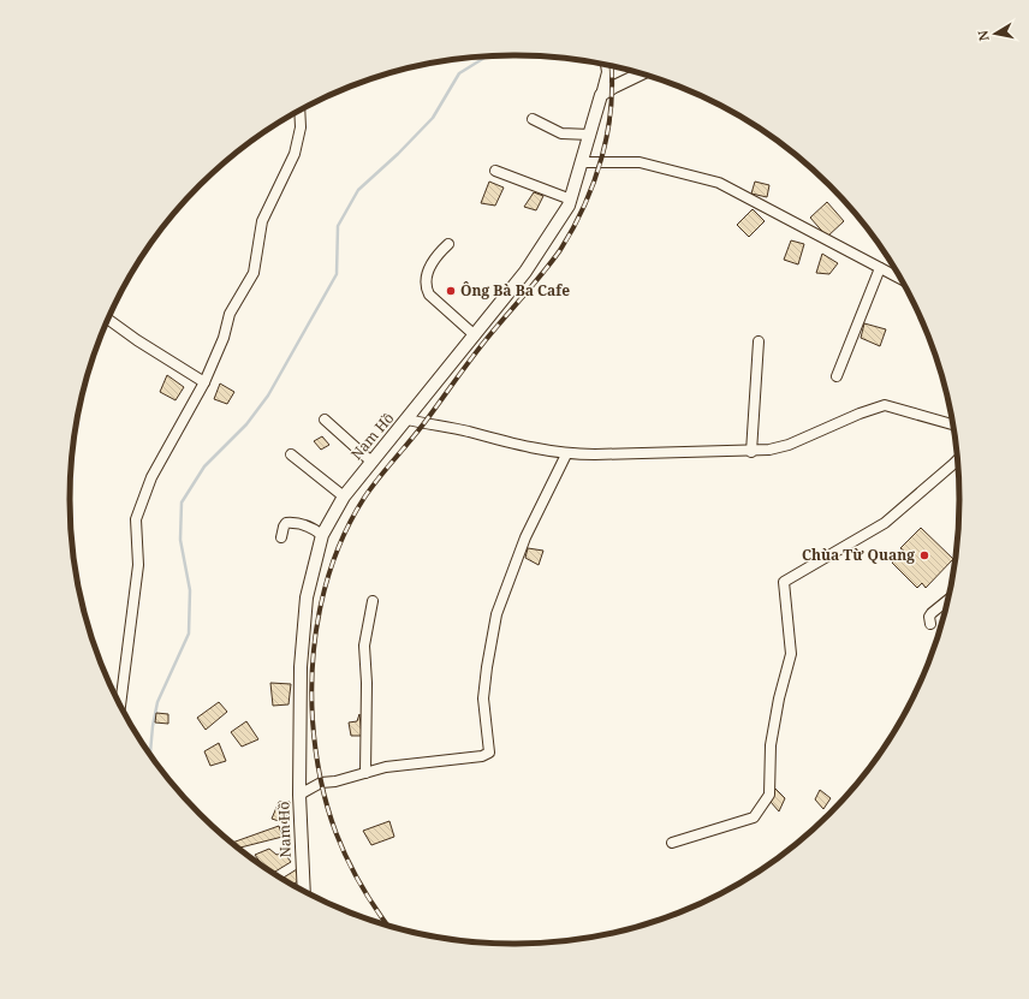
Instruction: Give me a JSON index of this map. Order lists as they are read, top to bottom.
{
  "streets": {
    "street": ["Nam Hồ"]
  },
  "places": ["Ông Bà Ba Cafe", "Chùa Từ Quang"],
  "north": "left"
}
